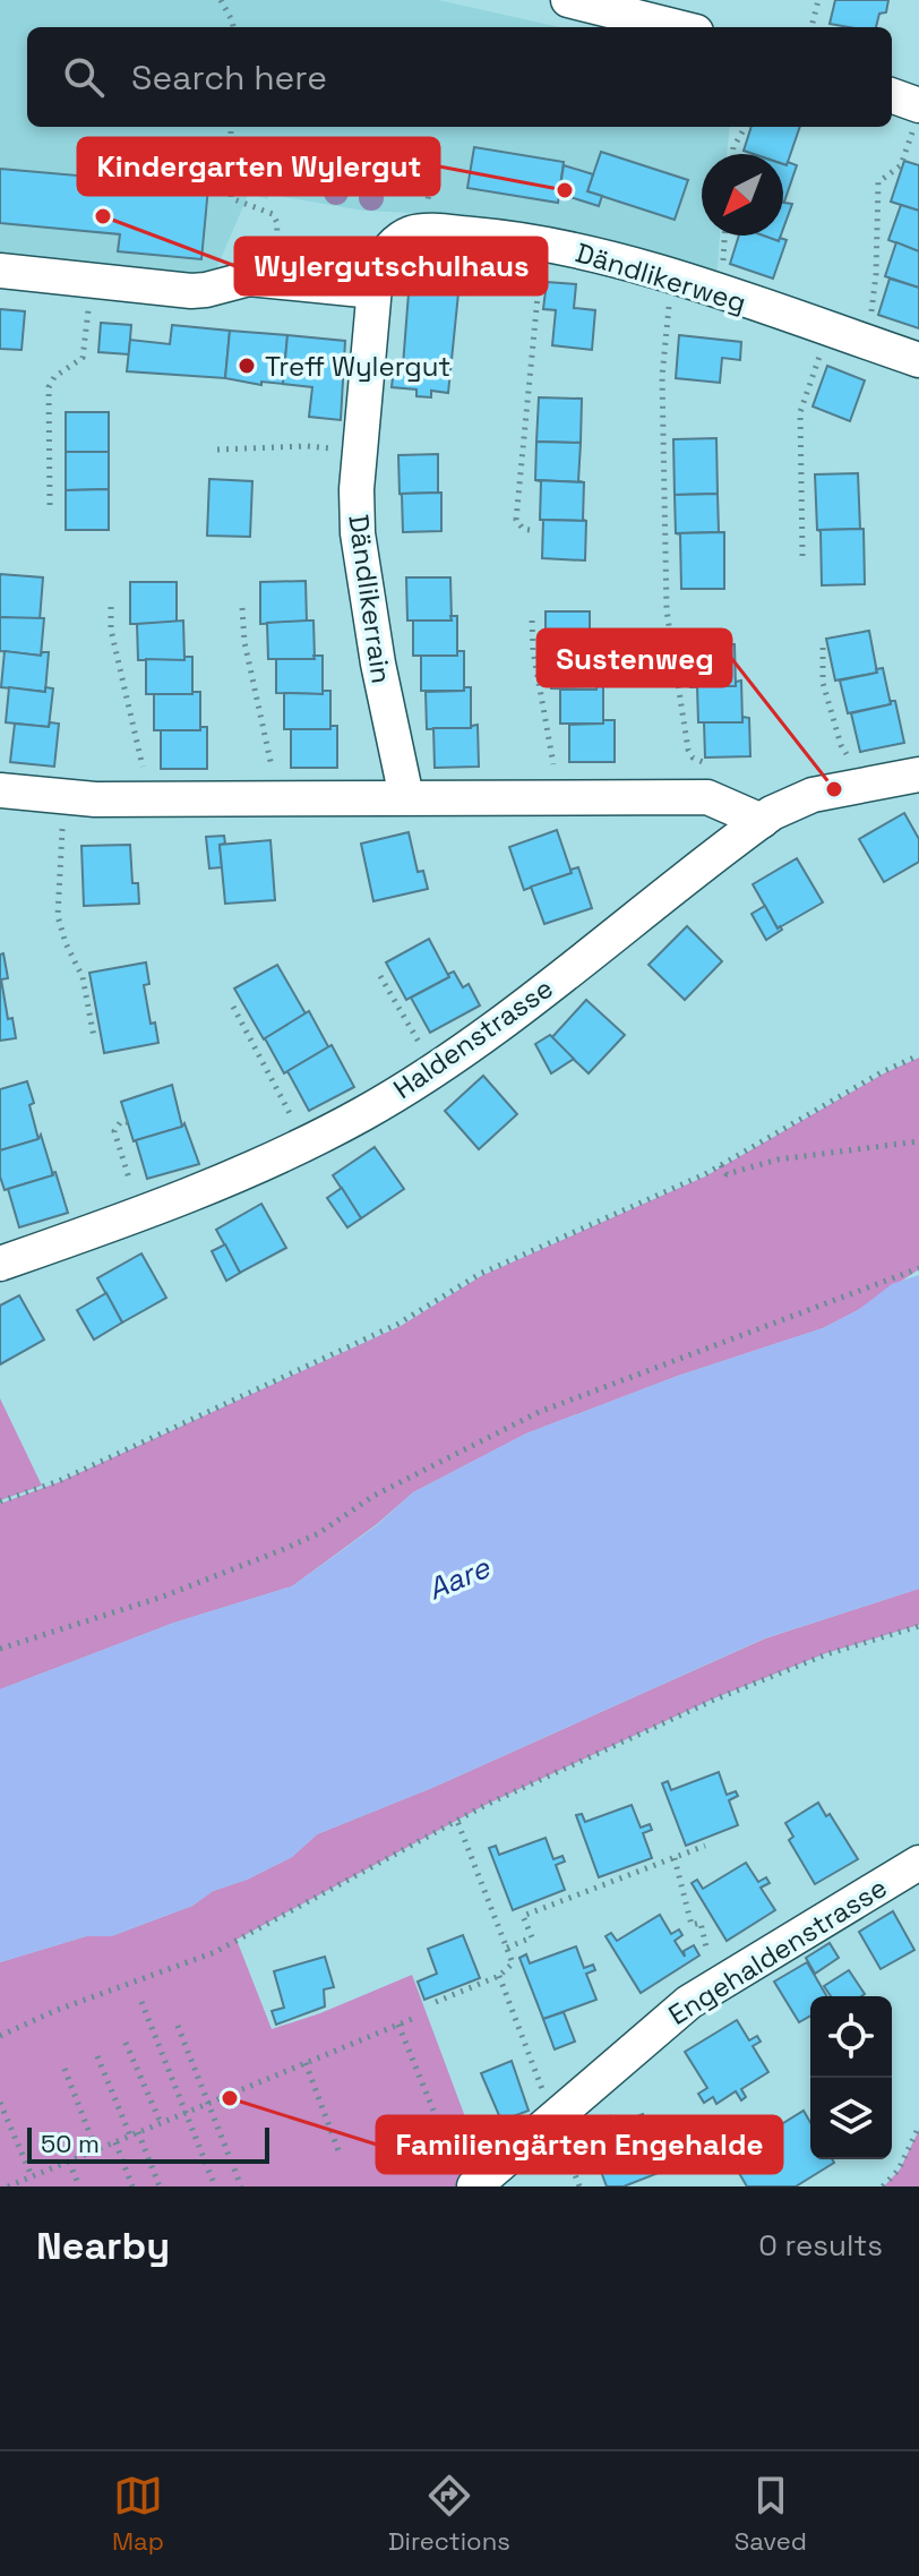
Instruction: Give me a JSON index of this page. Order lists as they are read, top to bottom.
{
  "streets": {
    "street": [
      "Dändlikerweg",
      "Dändlikerrain",
      "Haldenstrasse",
      "Engehaldenstrasse"
    ]
  },
  "water": ["Aare"],
  "places": [
    "Kindergarten Wylergut",
    "Wylergutschulhaus",
    "Treff Wylergut",
    "Sustenweg",
    "Familiengärten Engehalde"
  ],
  "scale_bar": "50 m",
  "north": "bottom left",
  "page": {
    "search": "Search here",
    "scale": "50 m",
    "heading": ["Nearby", "0 results"],
    "nav": ["Map", "Directions", "Saved"]
  }
}
